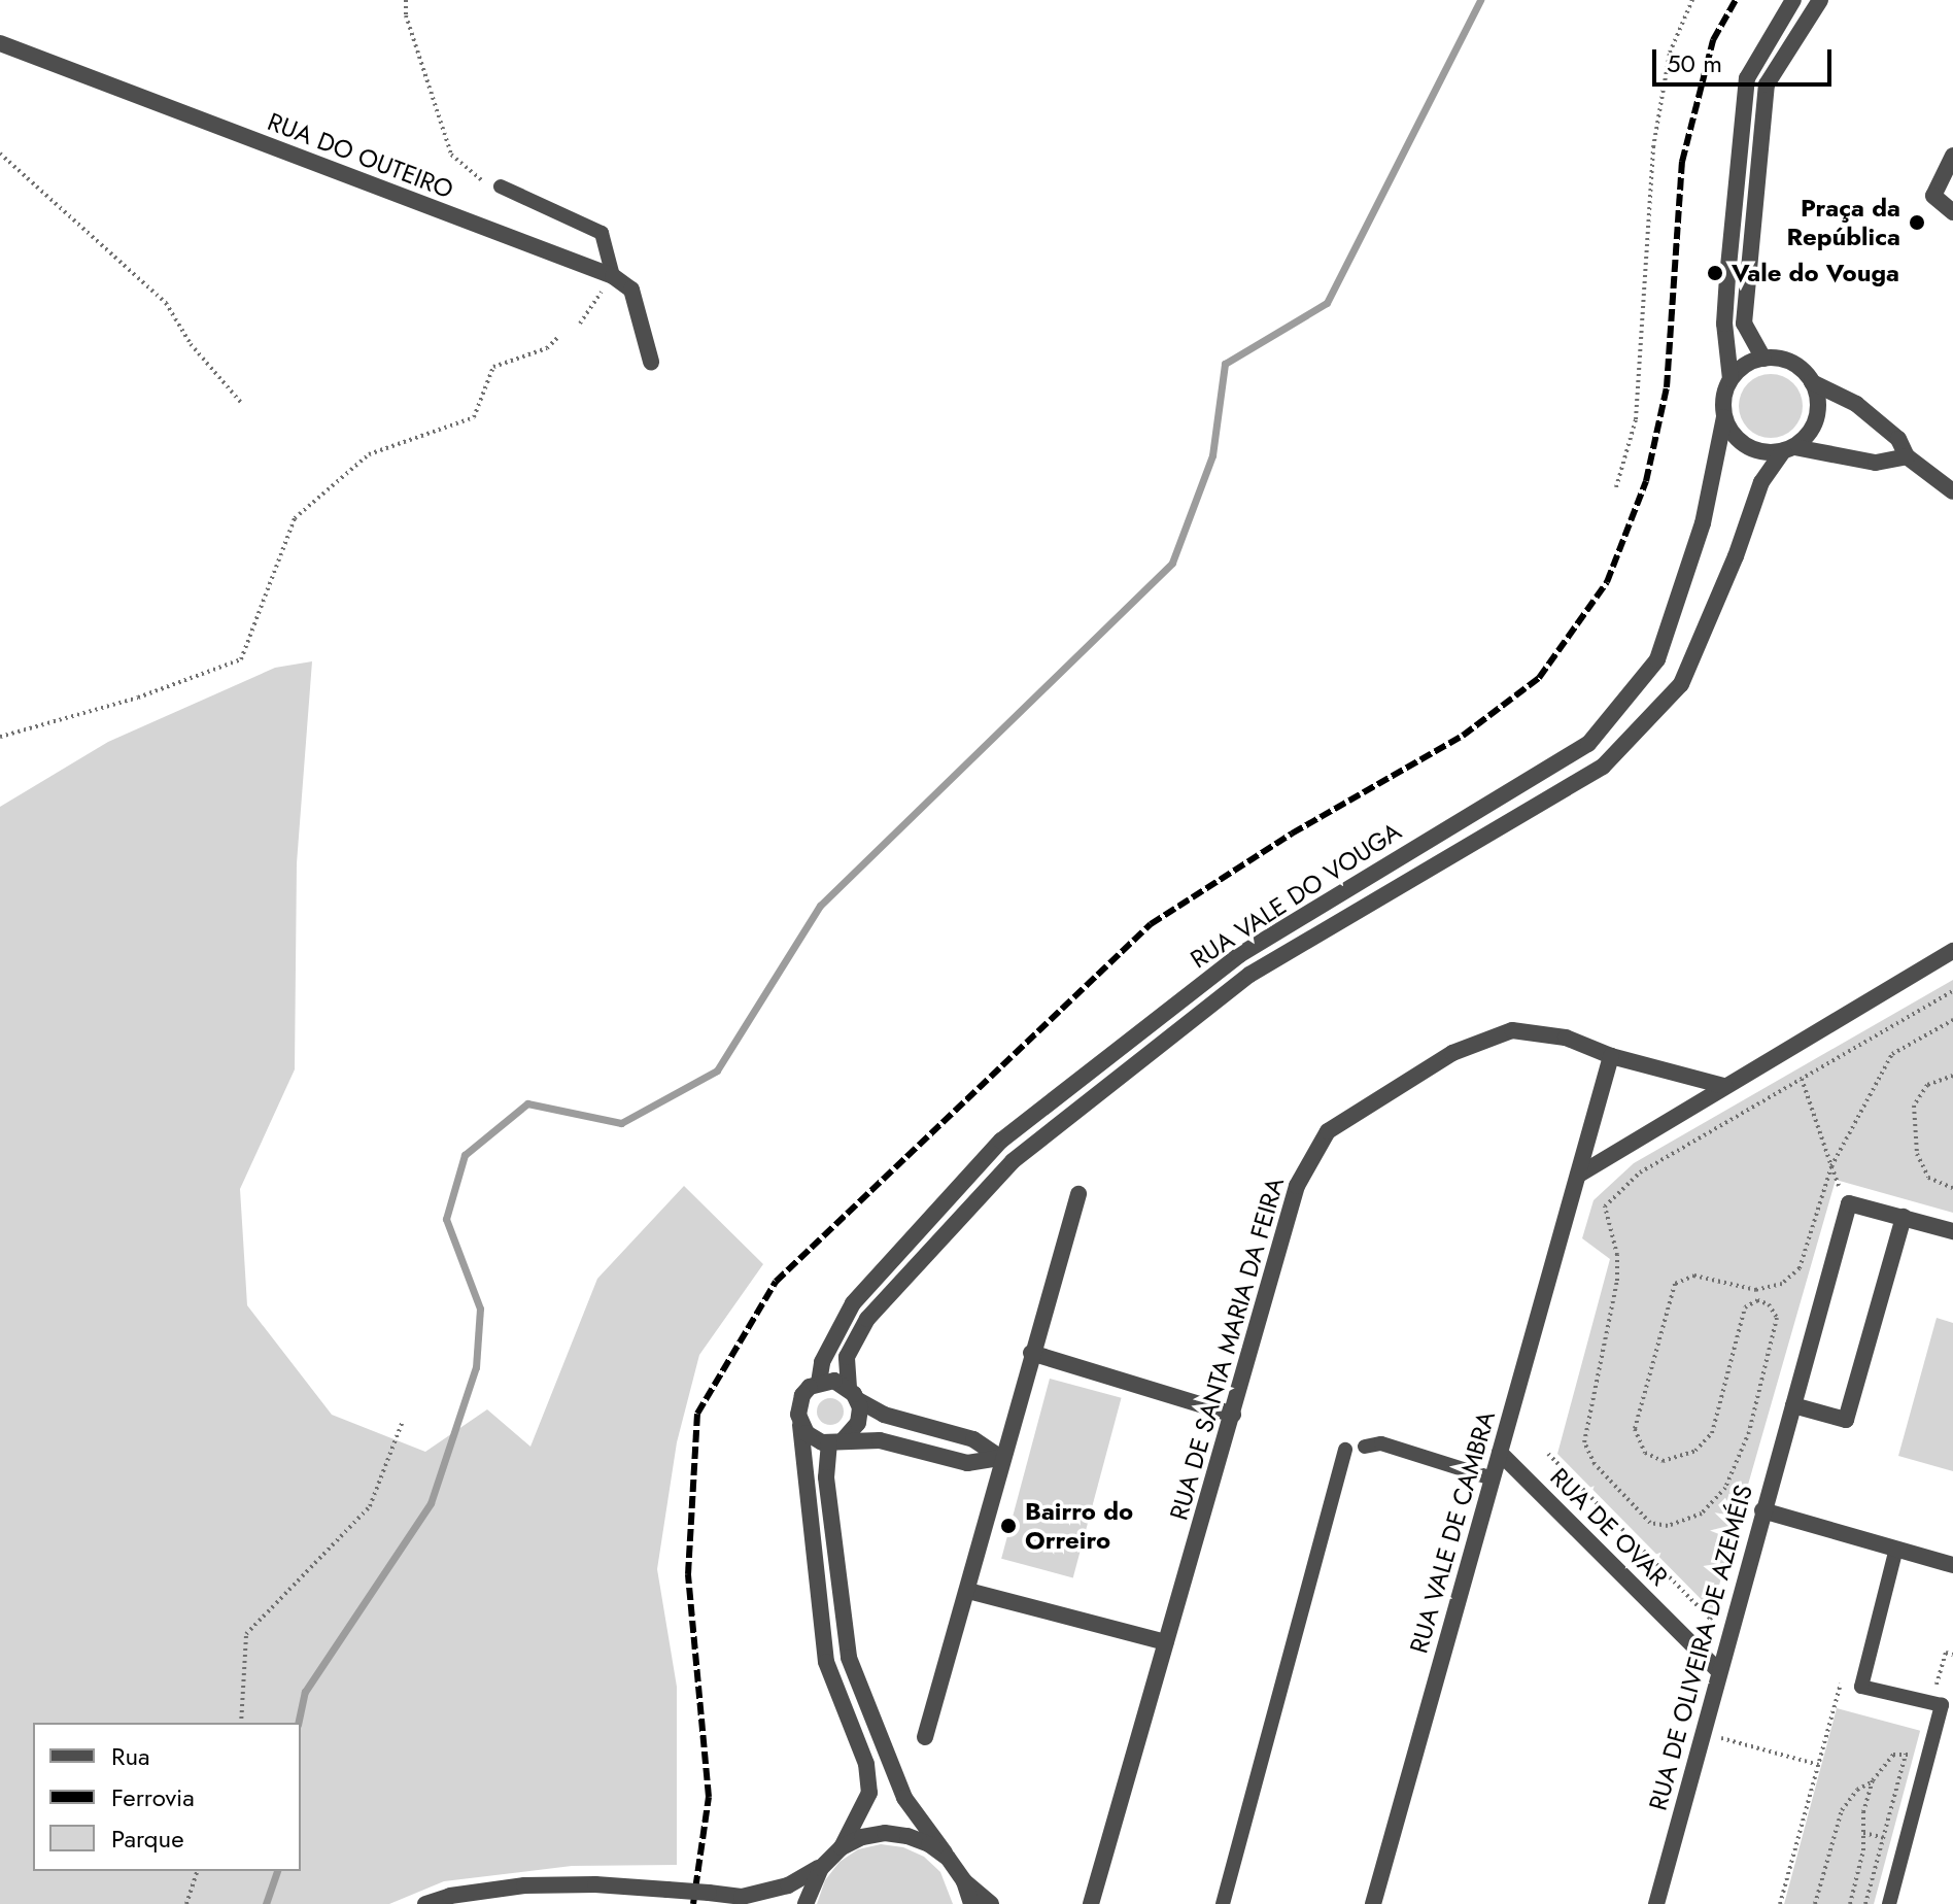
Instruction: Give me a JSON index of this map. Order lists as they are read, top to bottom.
{
  "streets": {
    "street": [
      "RUA DO OUTEIRO",
      "RUA VALE DO VOUGA",
      "RUA DE SANTA MARIA DA FEIRA",
      "RUA DE OVAR",
      "RUA VALE DE CAMBRA",
      "RUA DE OLIVEIRA DE AZEMÉIS"
    ]
  },
  "crossings": [
    ["RUA DE SANTA MARIA DA FEIRA", "RUA VALE DE CAMBRA"],
    ["RUA DE OVAR", "RUA VALE DE CAMBRA"],
    ["RUA DE OVAR", "RUA DE OLIVEIRA DE AZEMÉIS"]
  ],
  "places": ["Praça da República", "Vale do Vouga", "Bairro do Orreiro"],
  "legend": ["Rua", "Ferrovia", "Parque"],
  "scale_bar": "50 m"
}
